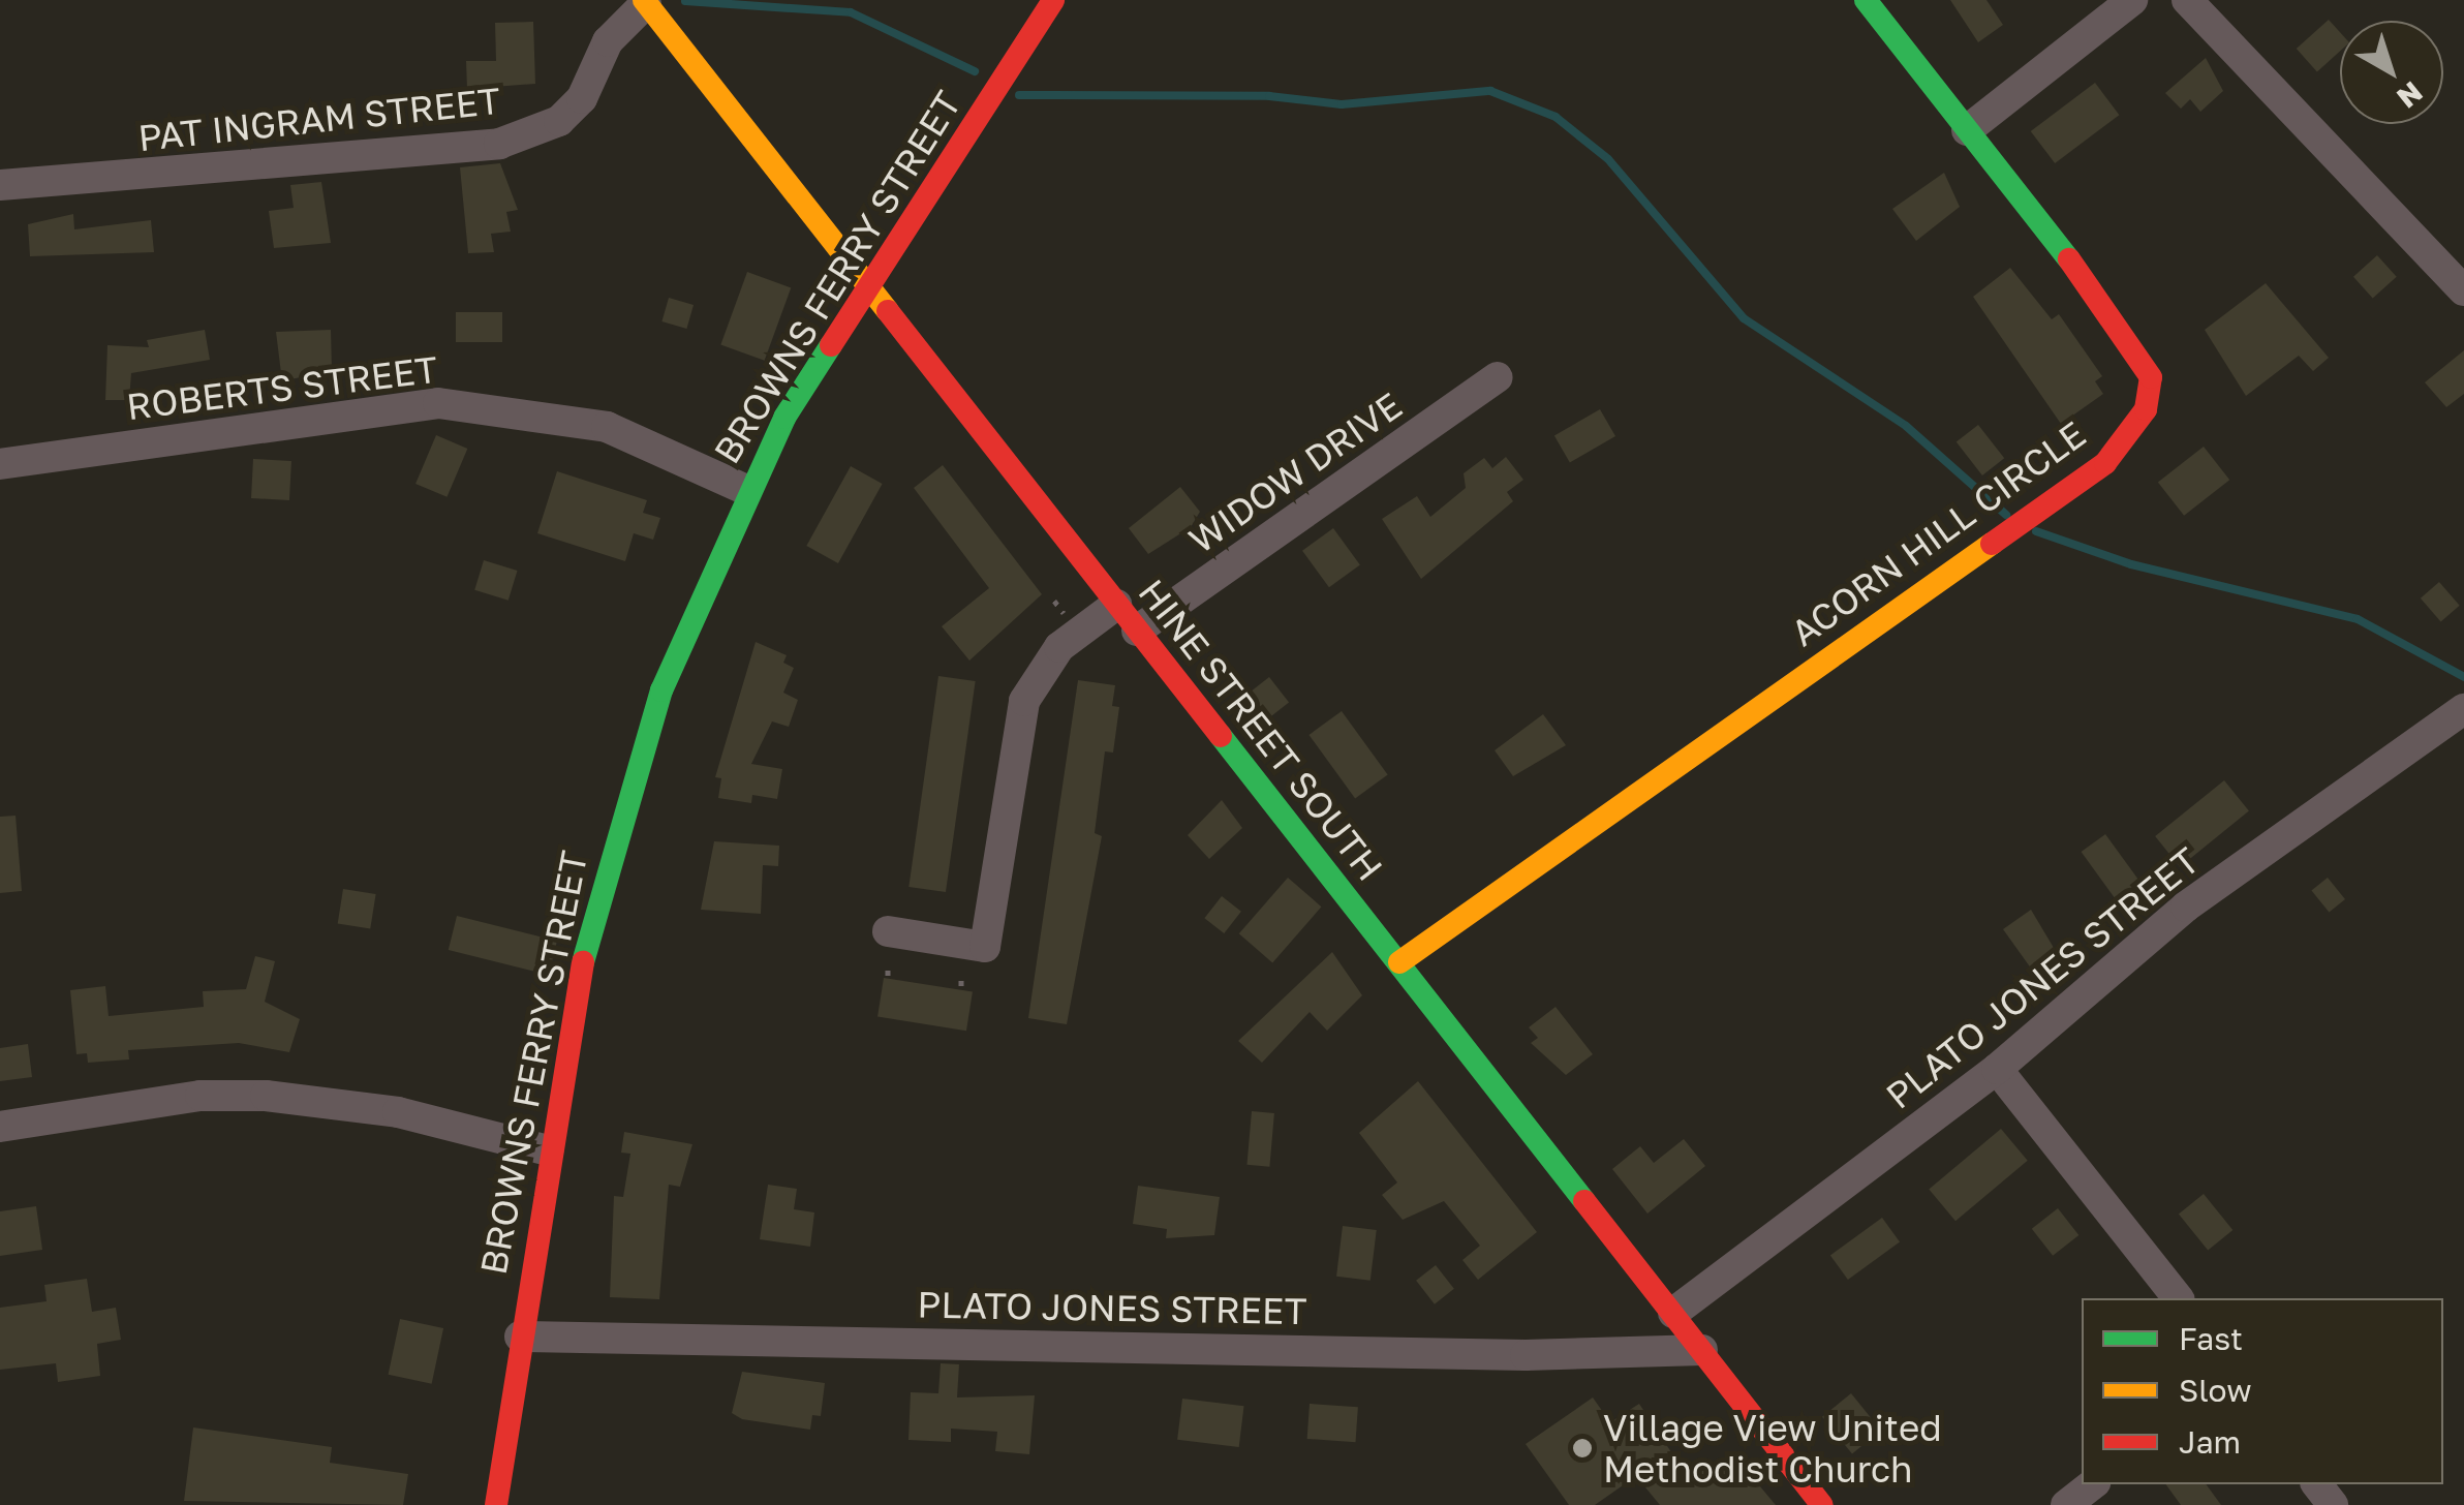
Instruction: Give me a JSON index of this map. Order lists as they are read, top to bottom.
{
  "streets": {
    "street": [
      "PAT INGRAM STREET",
      "BROWNS FERRY STREET",
      "ROBERTS STREET",
      "WIDOW DRIVE",
      "ACORN HILL CIRCLE",
      "HINE STREET SOUTH",
      "PLATO JONES STREET"
    ]
  },
  "crossings": [
    ["PAT INGRAM STREET", "HINE STREET SOUTH"],
    ["BROWNS FERRY STREET", "ROBERTS STREET"],
    ["BROWNS FERRY STREET", "HINE STREET SOUTH"],
    ["BROWNS FERRY STREET", "PLATO JONES STREET"],
    ["WIDOW DRIVE", "HINE STREET SOUTH"],
    ["ACORN HILL CIRCLE", "HINE STREET SOUTH"],
    ["HINE STREET SOUTH", "PLATO JONES STREET"]
  ],
  "places": ["Village View United Methodist Church"],
  "legend": ["Fast", "Slow", "Jam"],
  "north": "bottom right"
}
